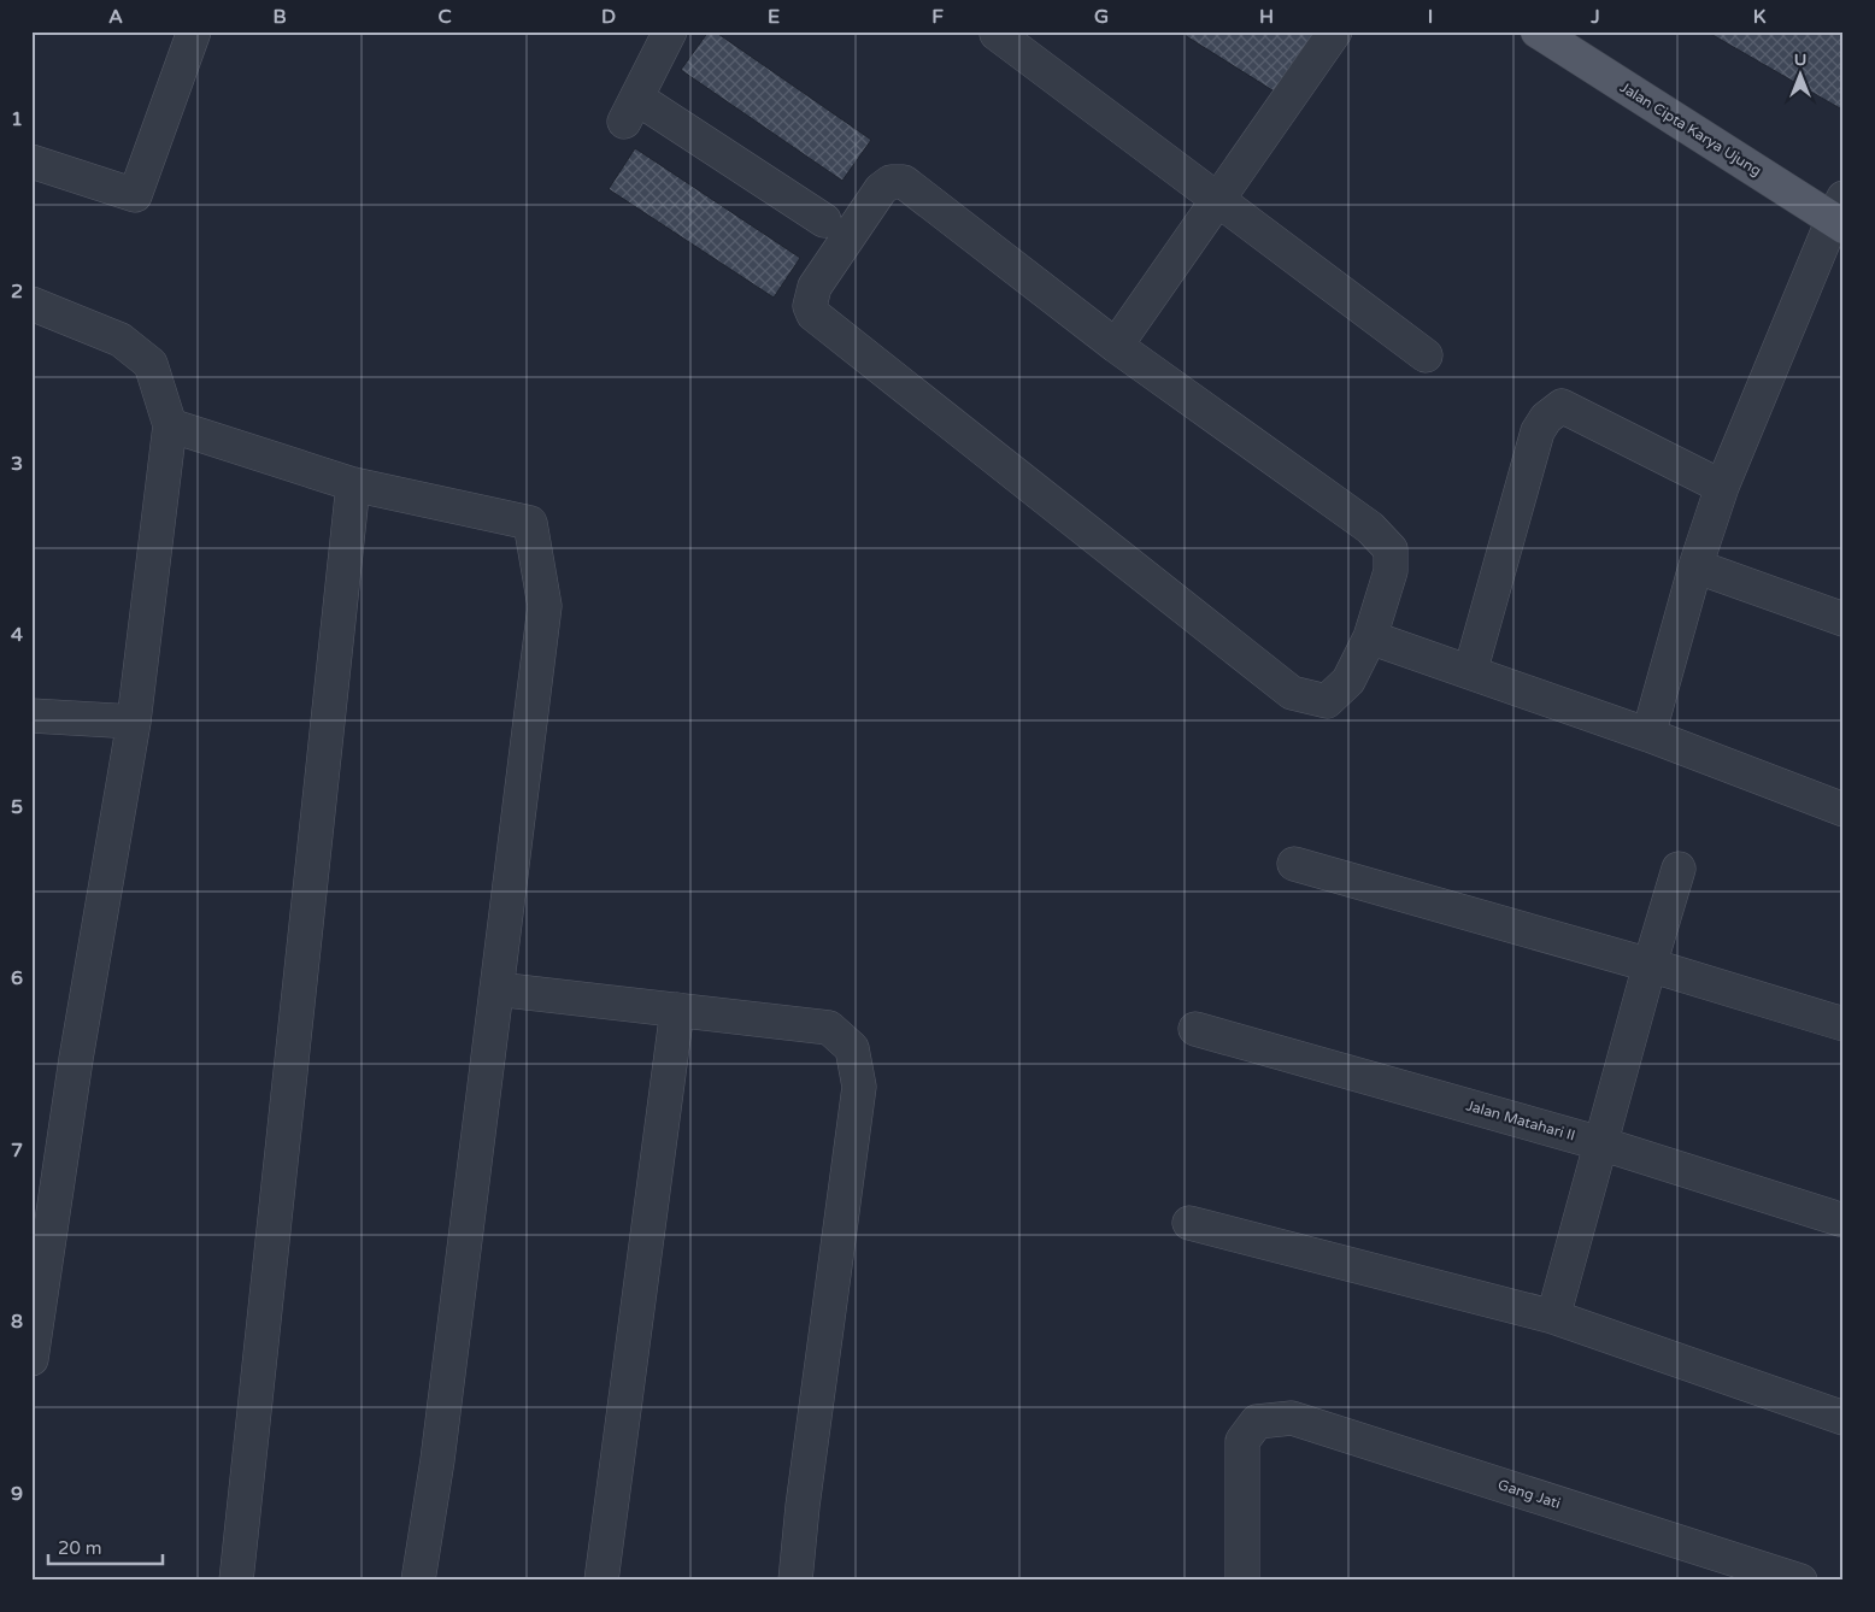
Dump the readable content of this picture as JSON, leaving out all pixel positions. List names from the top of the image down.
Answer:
{
  "streets": {
    "main road": ["Jalan Cipta Karya Ujung"],
    "street": ["Jalan Matahari II", "Gang Jati"]
  },
  "scale_bar": "20 m",
  "north": "top",
  "grid": {
    "columns": [
      "A",
      "B",
      "C",
      "D",
      "E",
      "F",
      "G",
      "H",
      "I",
      "J",
      "K"
    ],
    "rows": [
      "1",
      "2",
      "3",
      "4",
      "5",
      "6",
      "7",
      "8",
      "9"
    ]
  }
}
